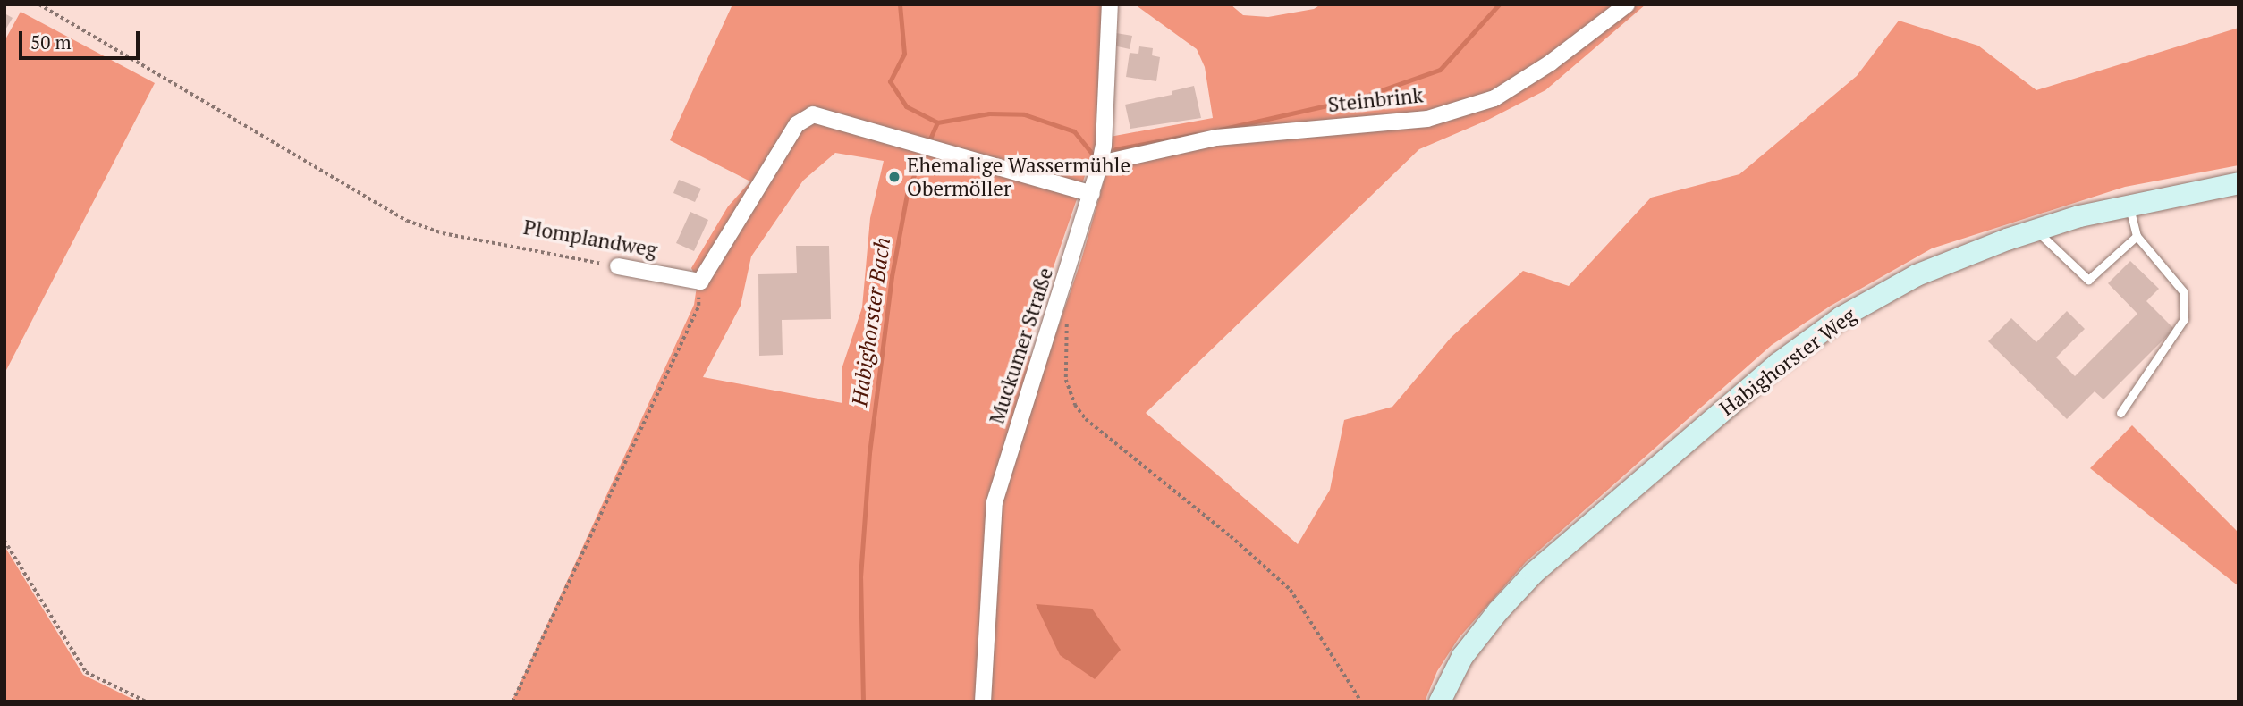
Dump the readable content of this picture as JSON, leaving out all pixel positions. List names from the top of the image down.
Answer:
{
  "streets": {
    "street": [
      "Steinbrink",
      "Plomplandweg",
      "Muckumer Straße",
      "Habighorster Weg"
    ]
  },
  "crossings": [
    ["Steinbrink", "Muckumer Straße"]
  ],
  "water": ["Habighorster Bach"],
  "places": ["Ehemalige Wassermühle Obermöller"],
  "scale_bar": "50 m"
}
